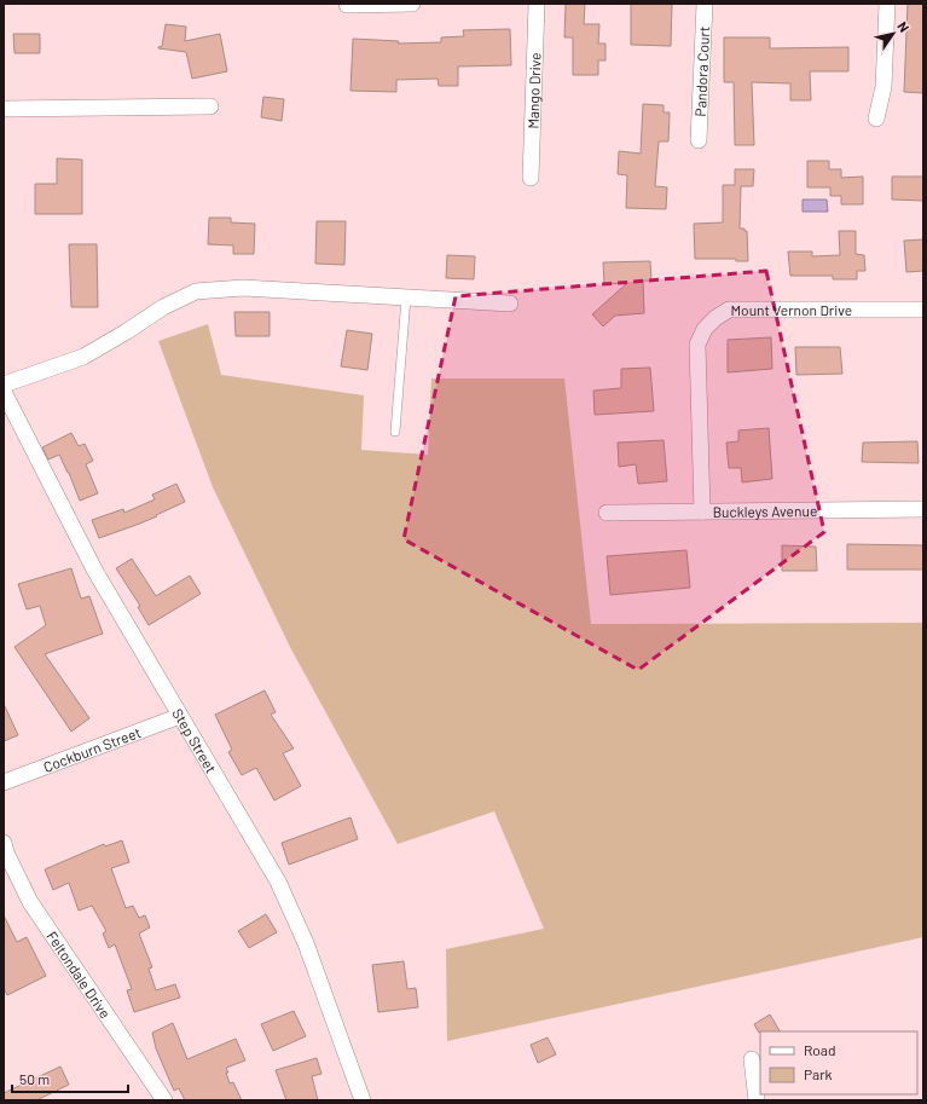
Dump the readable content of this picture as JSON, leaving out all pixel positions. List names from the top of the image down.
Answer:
{
  "streets": {
    "street": [
      "Pandora Court",
      "Mango Drive",
      "Mount Vernon Drive",
      "Buckleys Avenue",
      "Step Street",
      "Cockburn Street",
      "Feltondale Drive"
    ]
  },
  "crossings": [
    ["Mount Vernon Drive", "Buckleys Avenue"],
    ["Step Street", "Cockburn Street"]
  ],
  "legend": ["Road", "Park"],
  "scale_bar": "50 m",
  "north": "top right"
}
